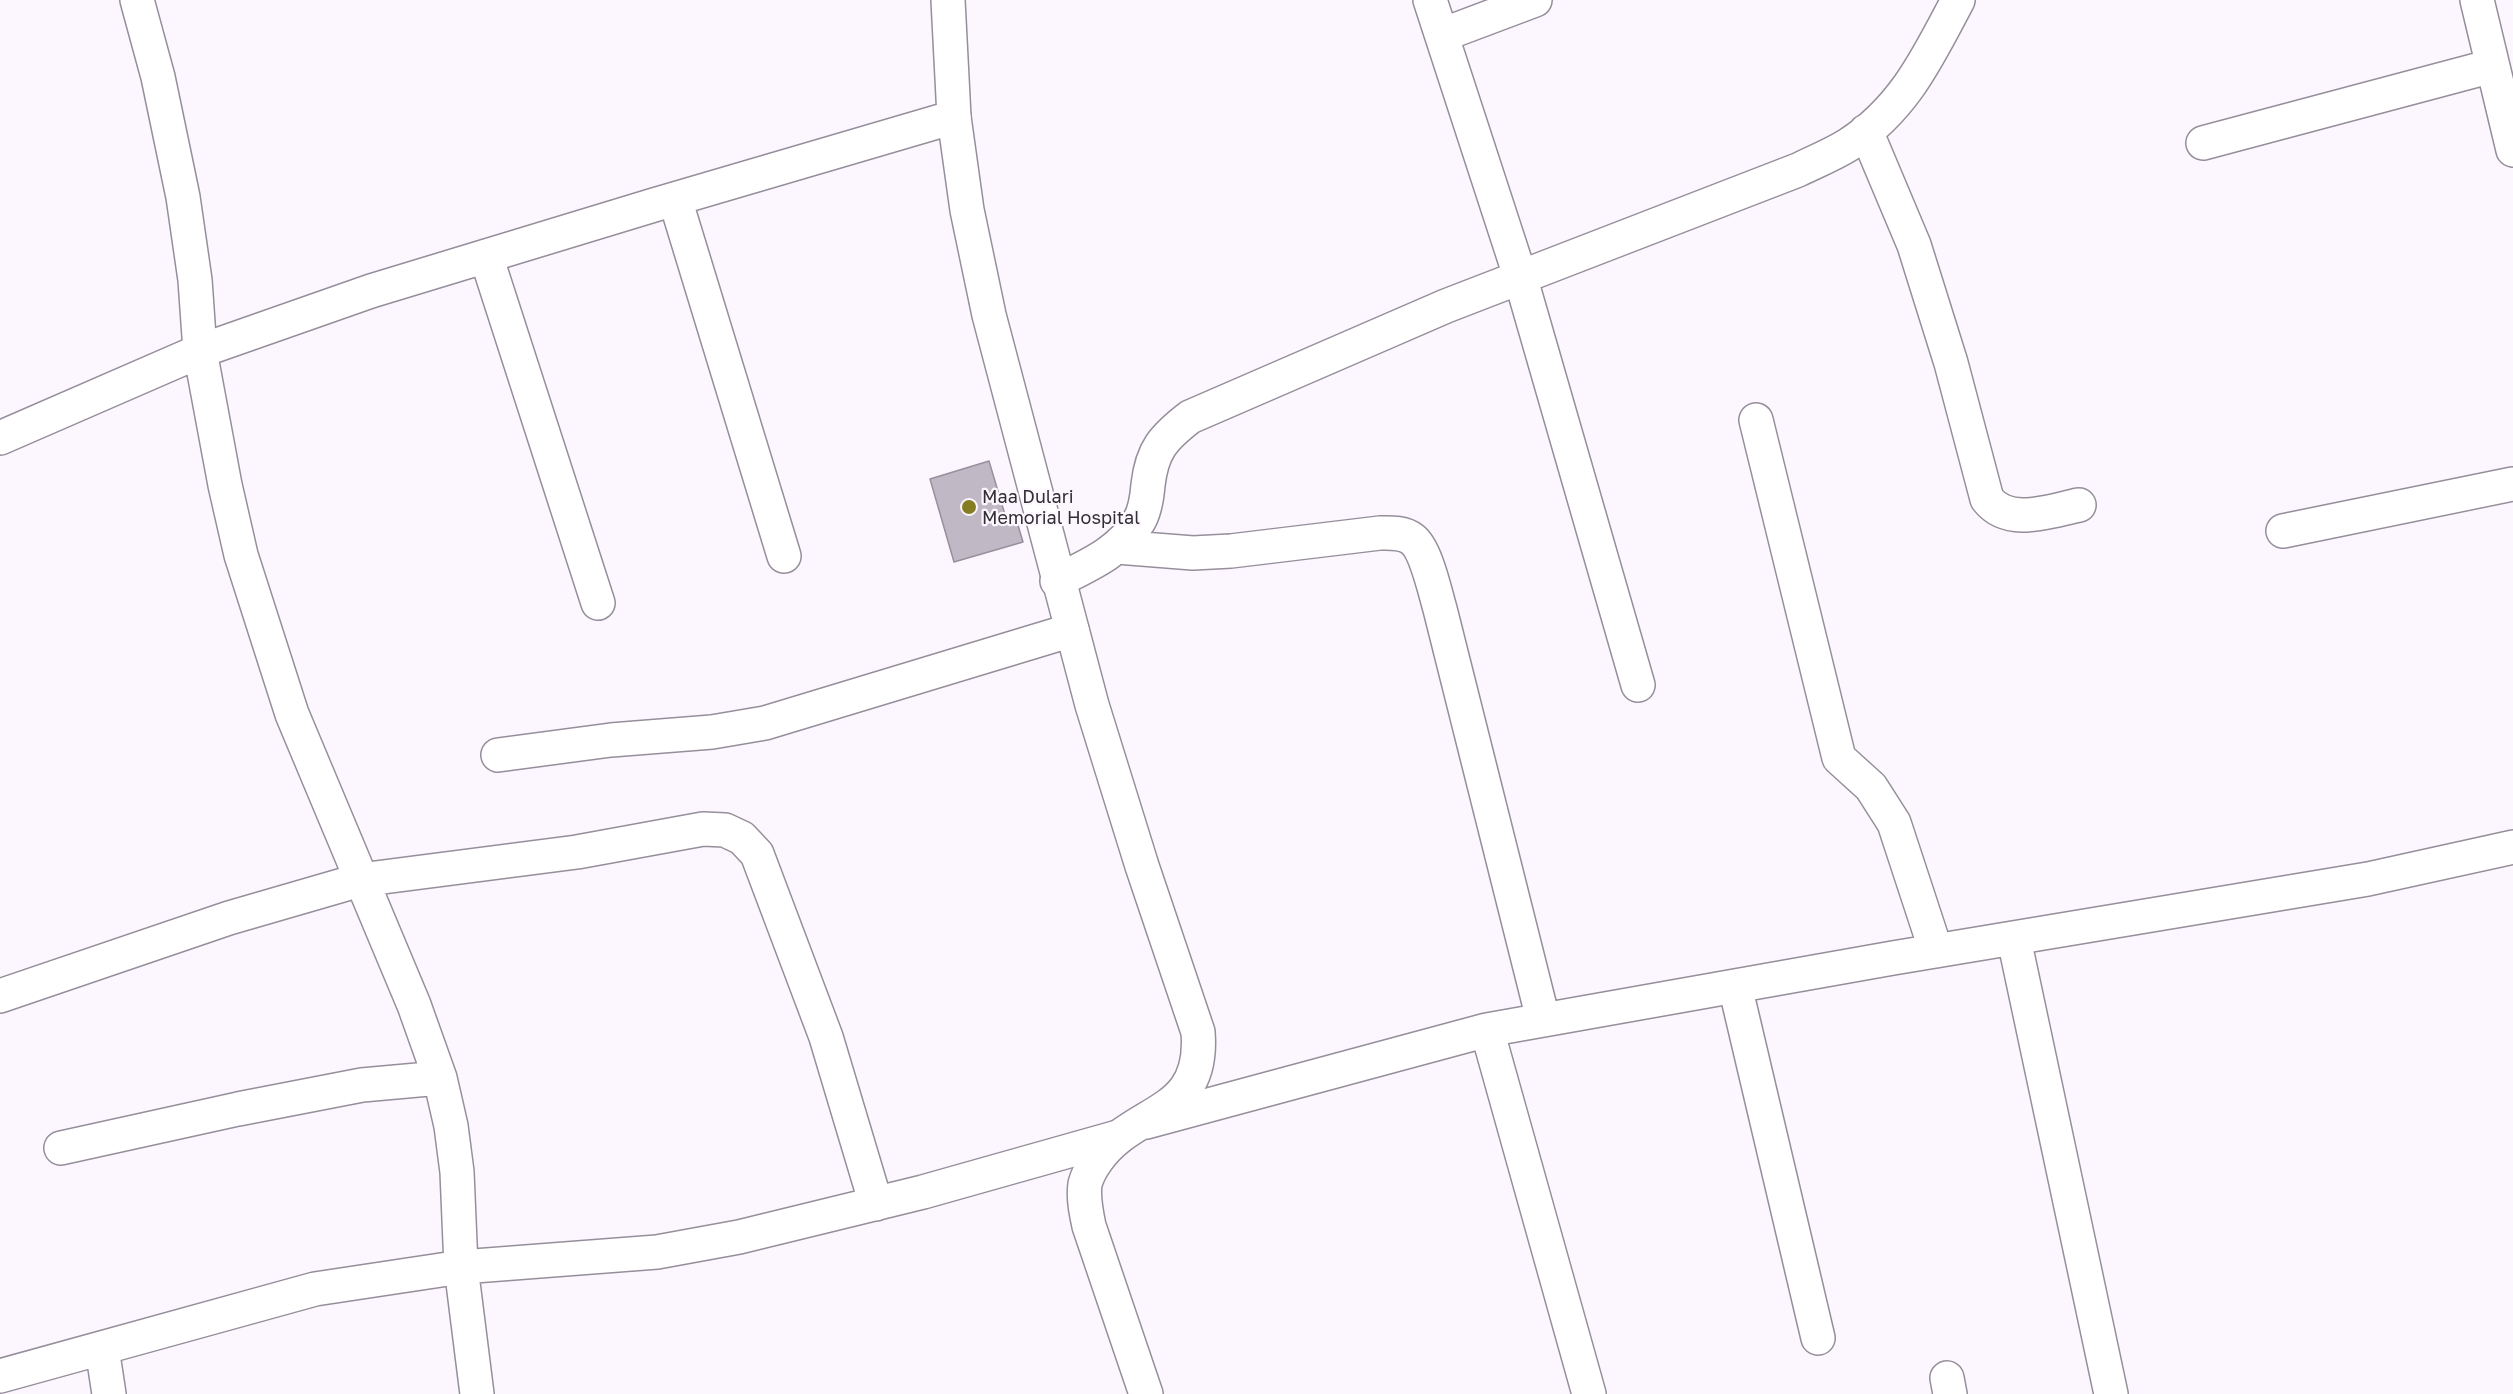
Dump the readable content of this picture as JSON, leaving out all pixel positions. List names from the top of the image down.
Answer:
{
  "places": ["Maa Dulari Memorial Hospital"]
}
